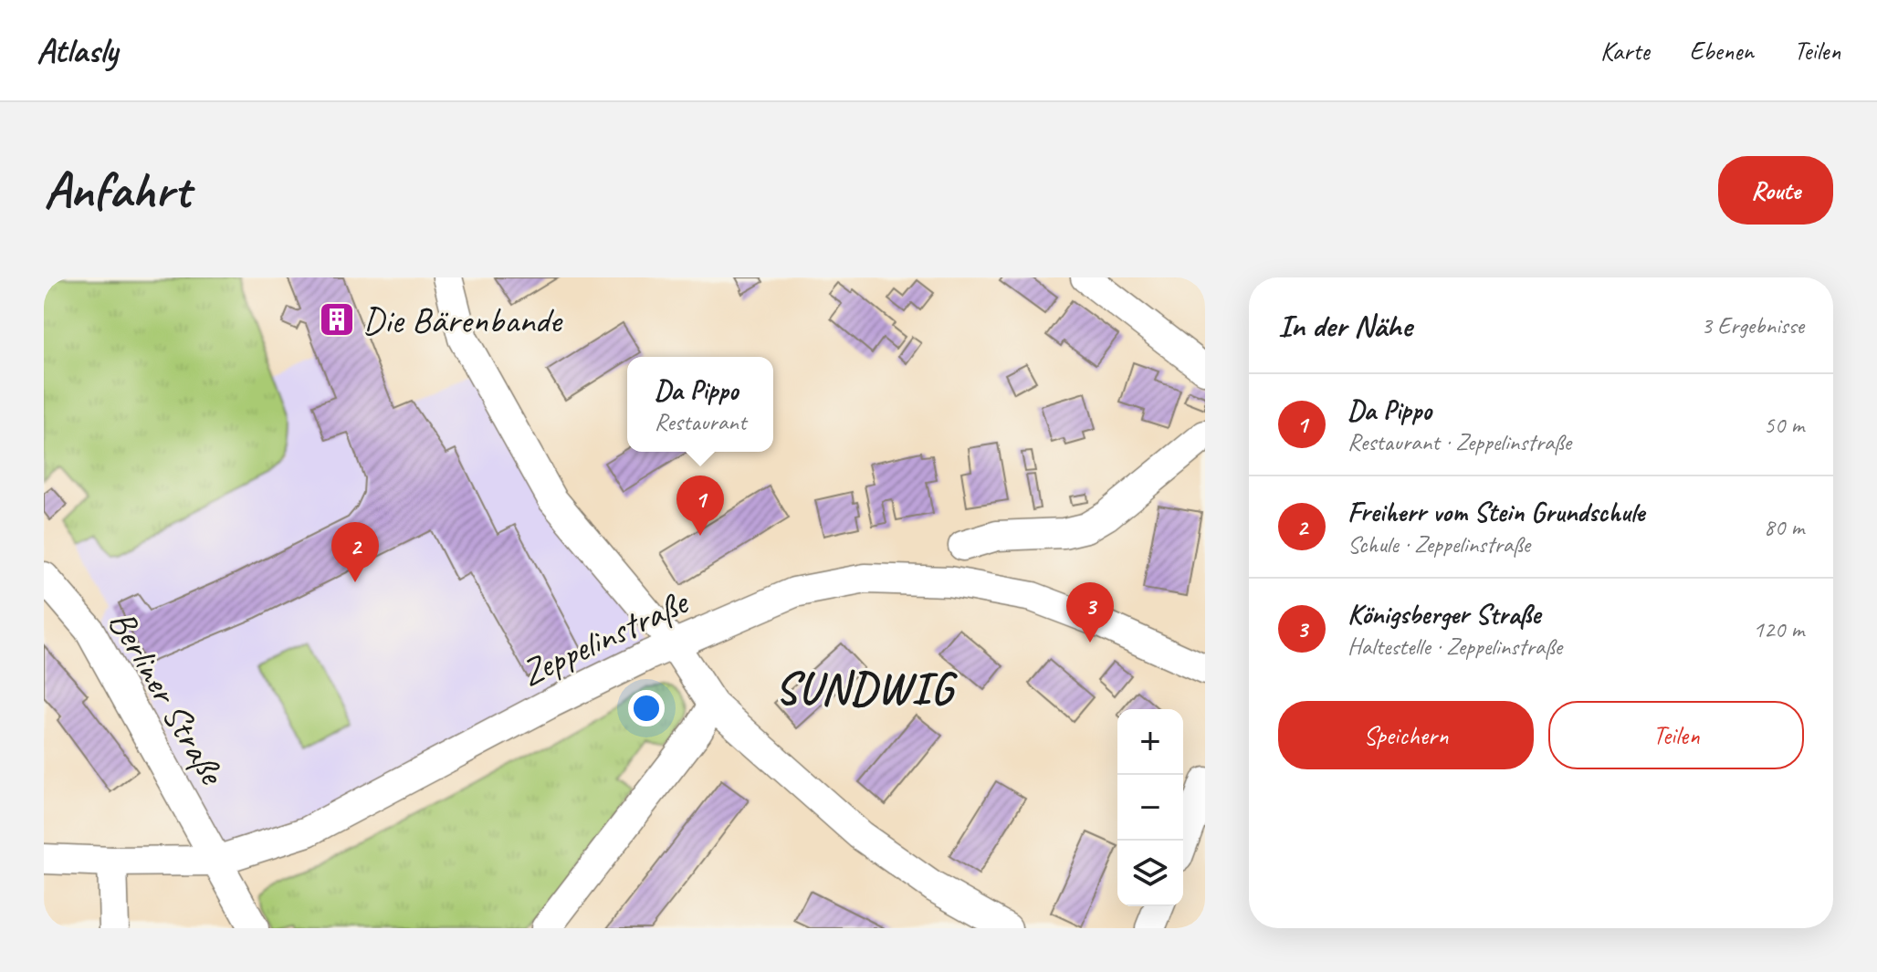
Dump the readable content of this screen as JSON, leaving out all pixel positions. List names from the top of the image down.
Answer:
{
  "streets": {
    "street": ["Zeppelinstraße", "Berliner Straße"]
  },
  "crossings": [
    ["Zeppelinstraße", "Berliner Straße"]
  ],
  "districts": ["SUNDWIG"],
  "places": {
    "building": ["Die Bärenbande"]
  },
  "page": {
    "header": "Atlasly",
    "nav": ["Karte", "Ebenen", "Teilen"],
    "buttons": [
      "Route",
      ["Speichern", "Teilen"]
    ],
    "title": "Anfahrt",
    "heading": ["In der Nähe", "3 Ergebnisse"],
    "popup": ["Da Pippo", "Restaurant"],
    "list": [
      {
        "mark": "1",
        "name": "Da Pippo",
        "note": "Restaurant · Zeppelinstraße",
        "value": "50 m"
      },
      {
        "mark": "2",
        "name": "Freiherr vom Stein Grundschule",
        "note": "Schule · Zeppelinstraße",
        "value": "80 m"
      },
      {
        "mark": "3",
        "name": "Königsberger Straße",
        "note": "Haltestelle · Zeppelinstraße",
        "value": "120 m"
      }
    ],
    "pins": ["1", "2", "3"],
    "map_buttons": ["+", "−"]
  }
}
